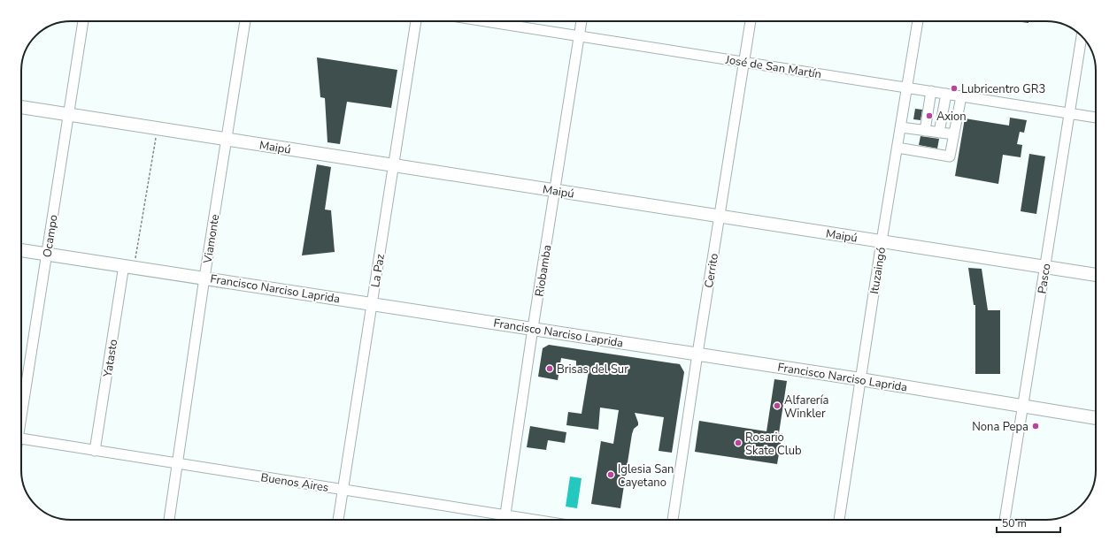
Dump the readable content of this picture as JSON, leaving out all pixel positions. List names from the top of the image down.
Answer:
{
  "streets": {
    "main road": ["Maipú", "Francisco Narciso Laprida"],
    "street": [
      "José de San Martín",
      "Ocampo",
      "Viamonte",
      "La Paz",
      "Riobamba",
      "Cerrito",
      "Ituzaingó",
      "Pasco",
      "Yatasto",
      "Buenos Aires"
    ]
  },
  "crossings": [
    ["José de San Martín", "Riobamba"],
    ["José de San Martín", "Cerrito"],
    ["José de San Martín", "Ituzaingó"],
    ["José de San Martín", "Pasco"],
    ["Maipú", "Ocampo"],
    ["Maipú", "Viamonte"],
    ["Maipú", "La Paz"],
    ["Maipú", "Riobamba"],
    ["Maipú", "Cerrito"],
    ["Maipú", "Ituzaingó"],
    ["Maipú", "Pasco"],
    ["Ocampo", "Francisco Narciso Laprida"],
    ["Viamonte", "Francisco Narciso Laprida"],
    ["Viamonte", "Buenos Aires"],
    ["La Paz", "Francisco Narciso Laprida"],
    ["La Paz", "Buenos Aires"],
    ["Riobamba", "Francisco Narciso Laprida"],
    ["Riobamba", "Buenos Aires"],
    ["Cerrito", "Francisco Narciso Laprida"],
    ["Ituzaingó", "Francisco Narciso Laprida"],
    ["Pasco", "Francisco Narciso Laprida"],
    ["Francisco Narciso Laprida", "Yatasto"],
    ["Yatasto", "Buenos Aires"]
  ],
  "places": [
    "Lubricentro GR3",
    "Axion",
    "Brisas del Sur",
    "Alfarería Winkler",
    "Nona Pepa",
    "Rosario Skate Club",
    "Iglesia San Cayetano"
  ],
  "scale_bar": "50 m"
}
